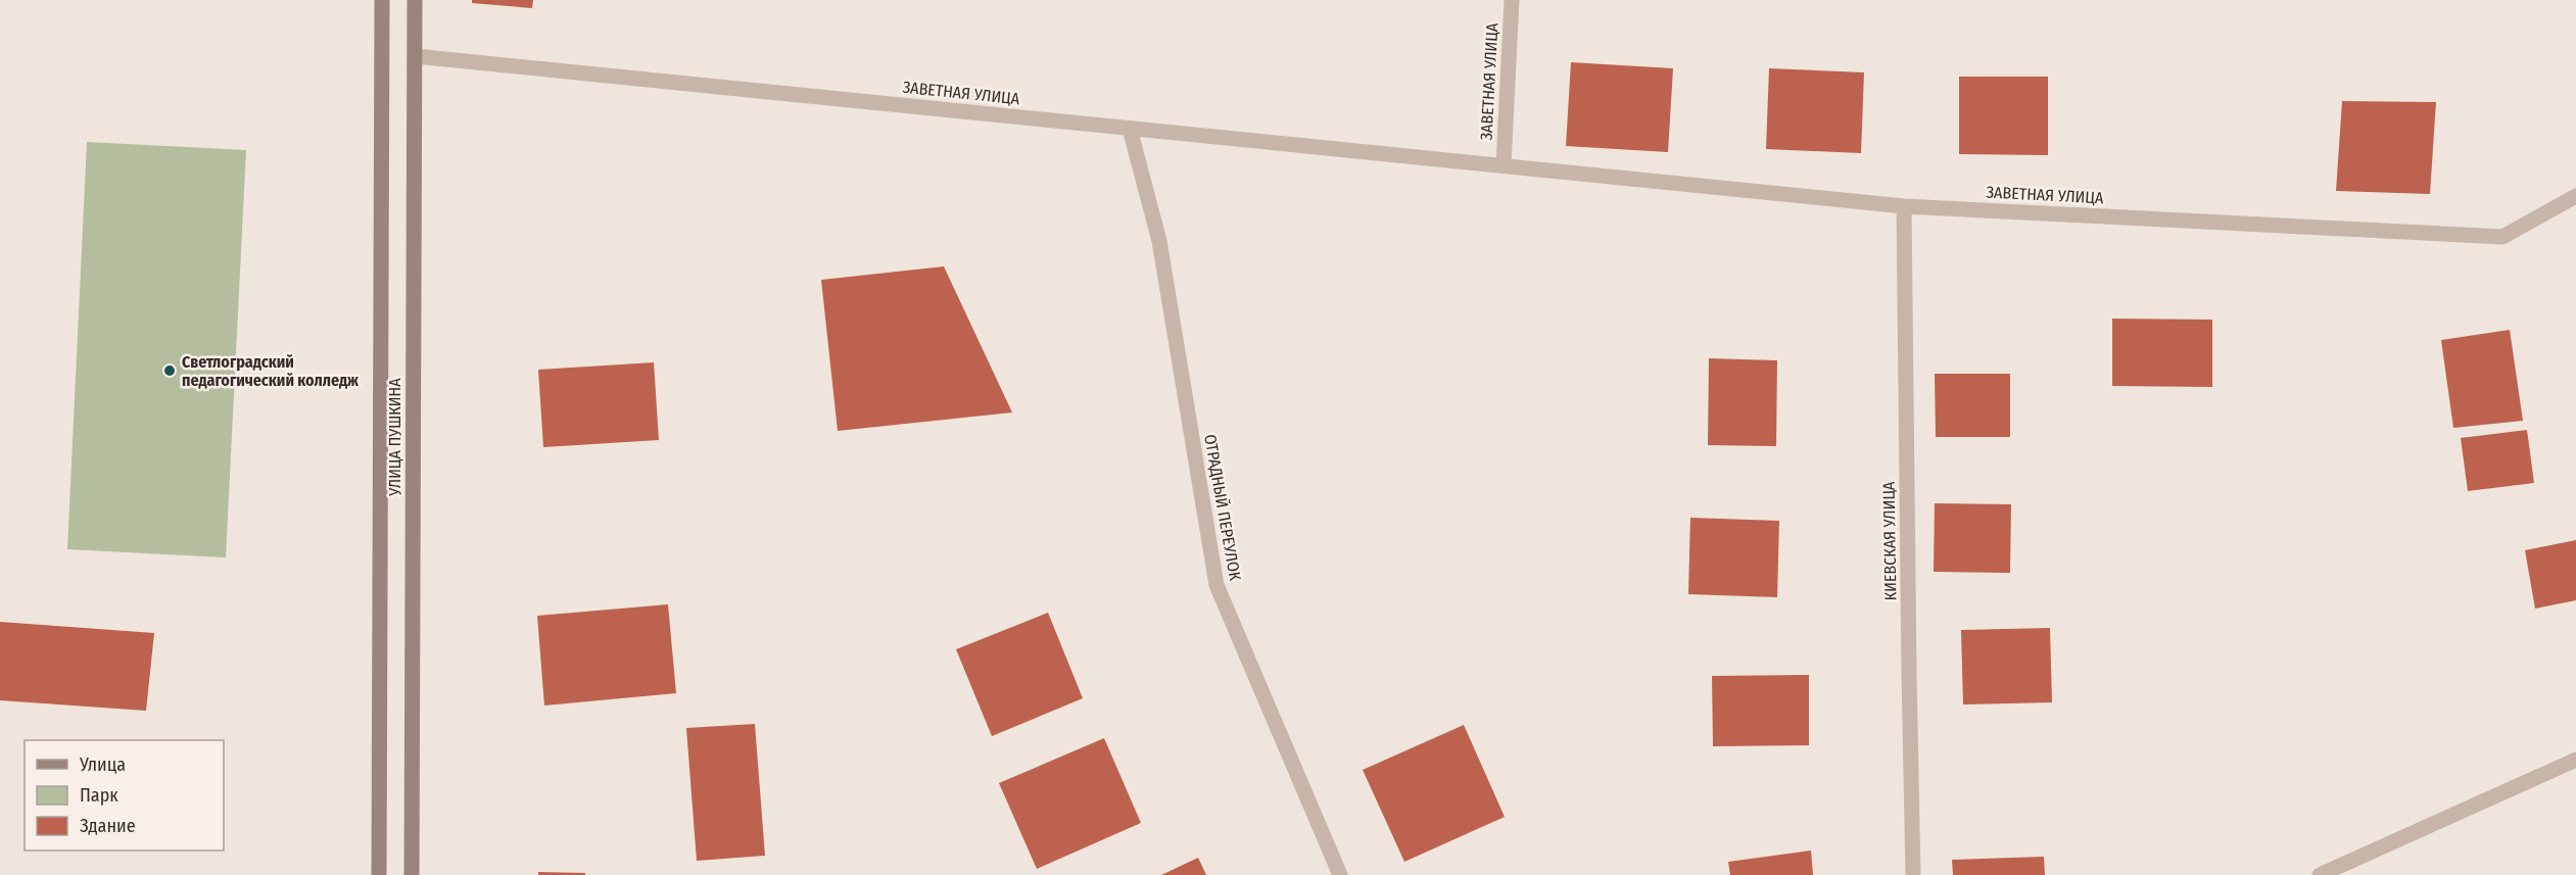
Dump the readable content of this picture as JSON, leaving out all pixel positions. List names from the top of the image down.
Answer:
{
  "streets": {
    "street": [
      "ЗАВЕТНАЯ УЛИЦА",
      "УЛИЦА ПУШКИНА",
      "ОТРАДНЫЙ ПЕРЕУЛОК",
      "КИЕВСКАЯ УЛИЦА"
    ]
  },
  "crossings": [
    ["ЗАВЕТНАЯ УЛИЦА", "УЛИЦА ПУШКИНА"],
    ["ЗАВЕТНАЯ УЛИЦА", "ОТРАДНЫЙ ПЕРЕУЛОК"],
    ["ЗАВЕТНАЯ УЛИЦА", "КИЕВСКАЯ УЛИЦА"]
  ],
  "places": ["Светлоградский педагогический колледж"],
  "legend": ["Улица", "Парк", "Здание"]
}
